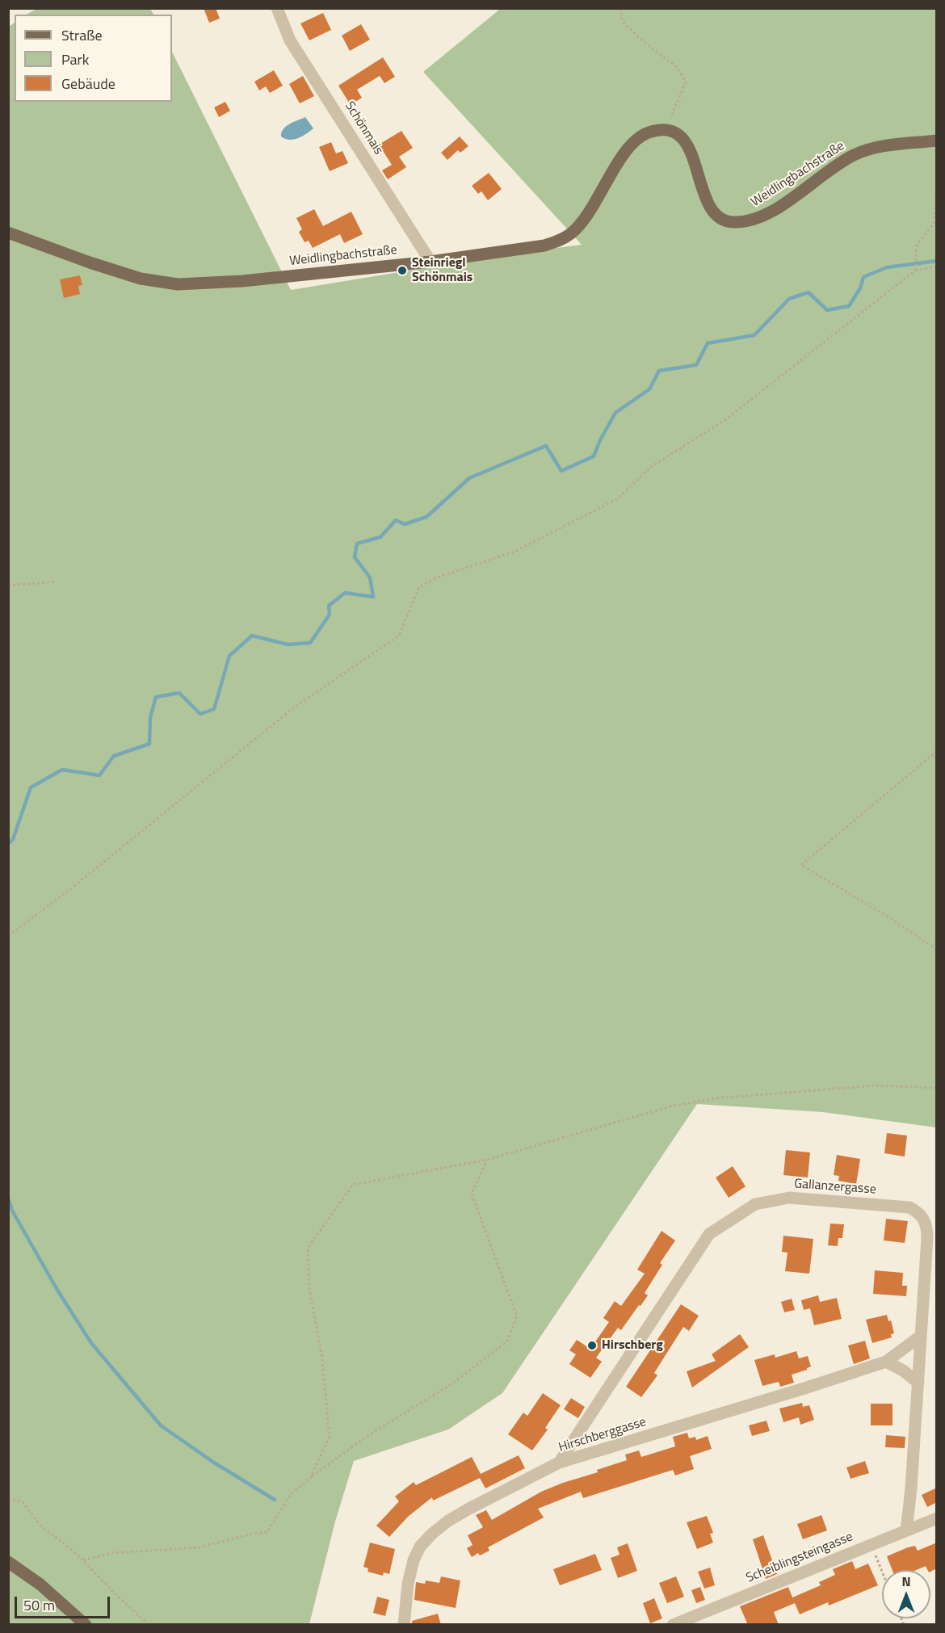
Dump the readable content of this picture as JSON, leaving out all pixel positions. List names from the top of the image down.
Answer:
{
  "streets": {
    "main road": ["Weidlingbachstraße"],
    "street": [
      "Schönmais",
      "Gallanzergasse",
      "Hirschberggasse",
      "Scheiblingsteingasse"
    ]
  },
  "crossings": [
    ["Schönmais", "Weidlingbachstraße"],
    ["Gallanzergasse", "Hirschberggasse"],
    ["Gallanzergasse", "Scheiblingsteingasse"]
  ],
  "places": ["Steinriegl Schönmais", "Hirschberg"],
  "legend": ["Straße", "Park", "Gebäude"],
  "scale_bar": "50 m",
  "north": "top"
}
